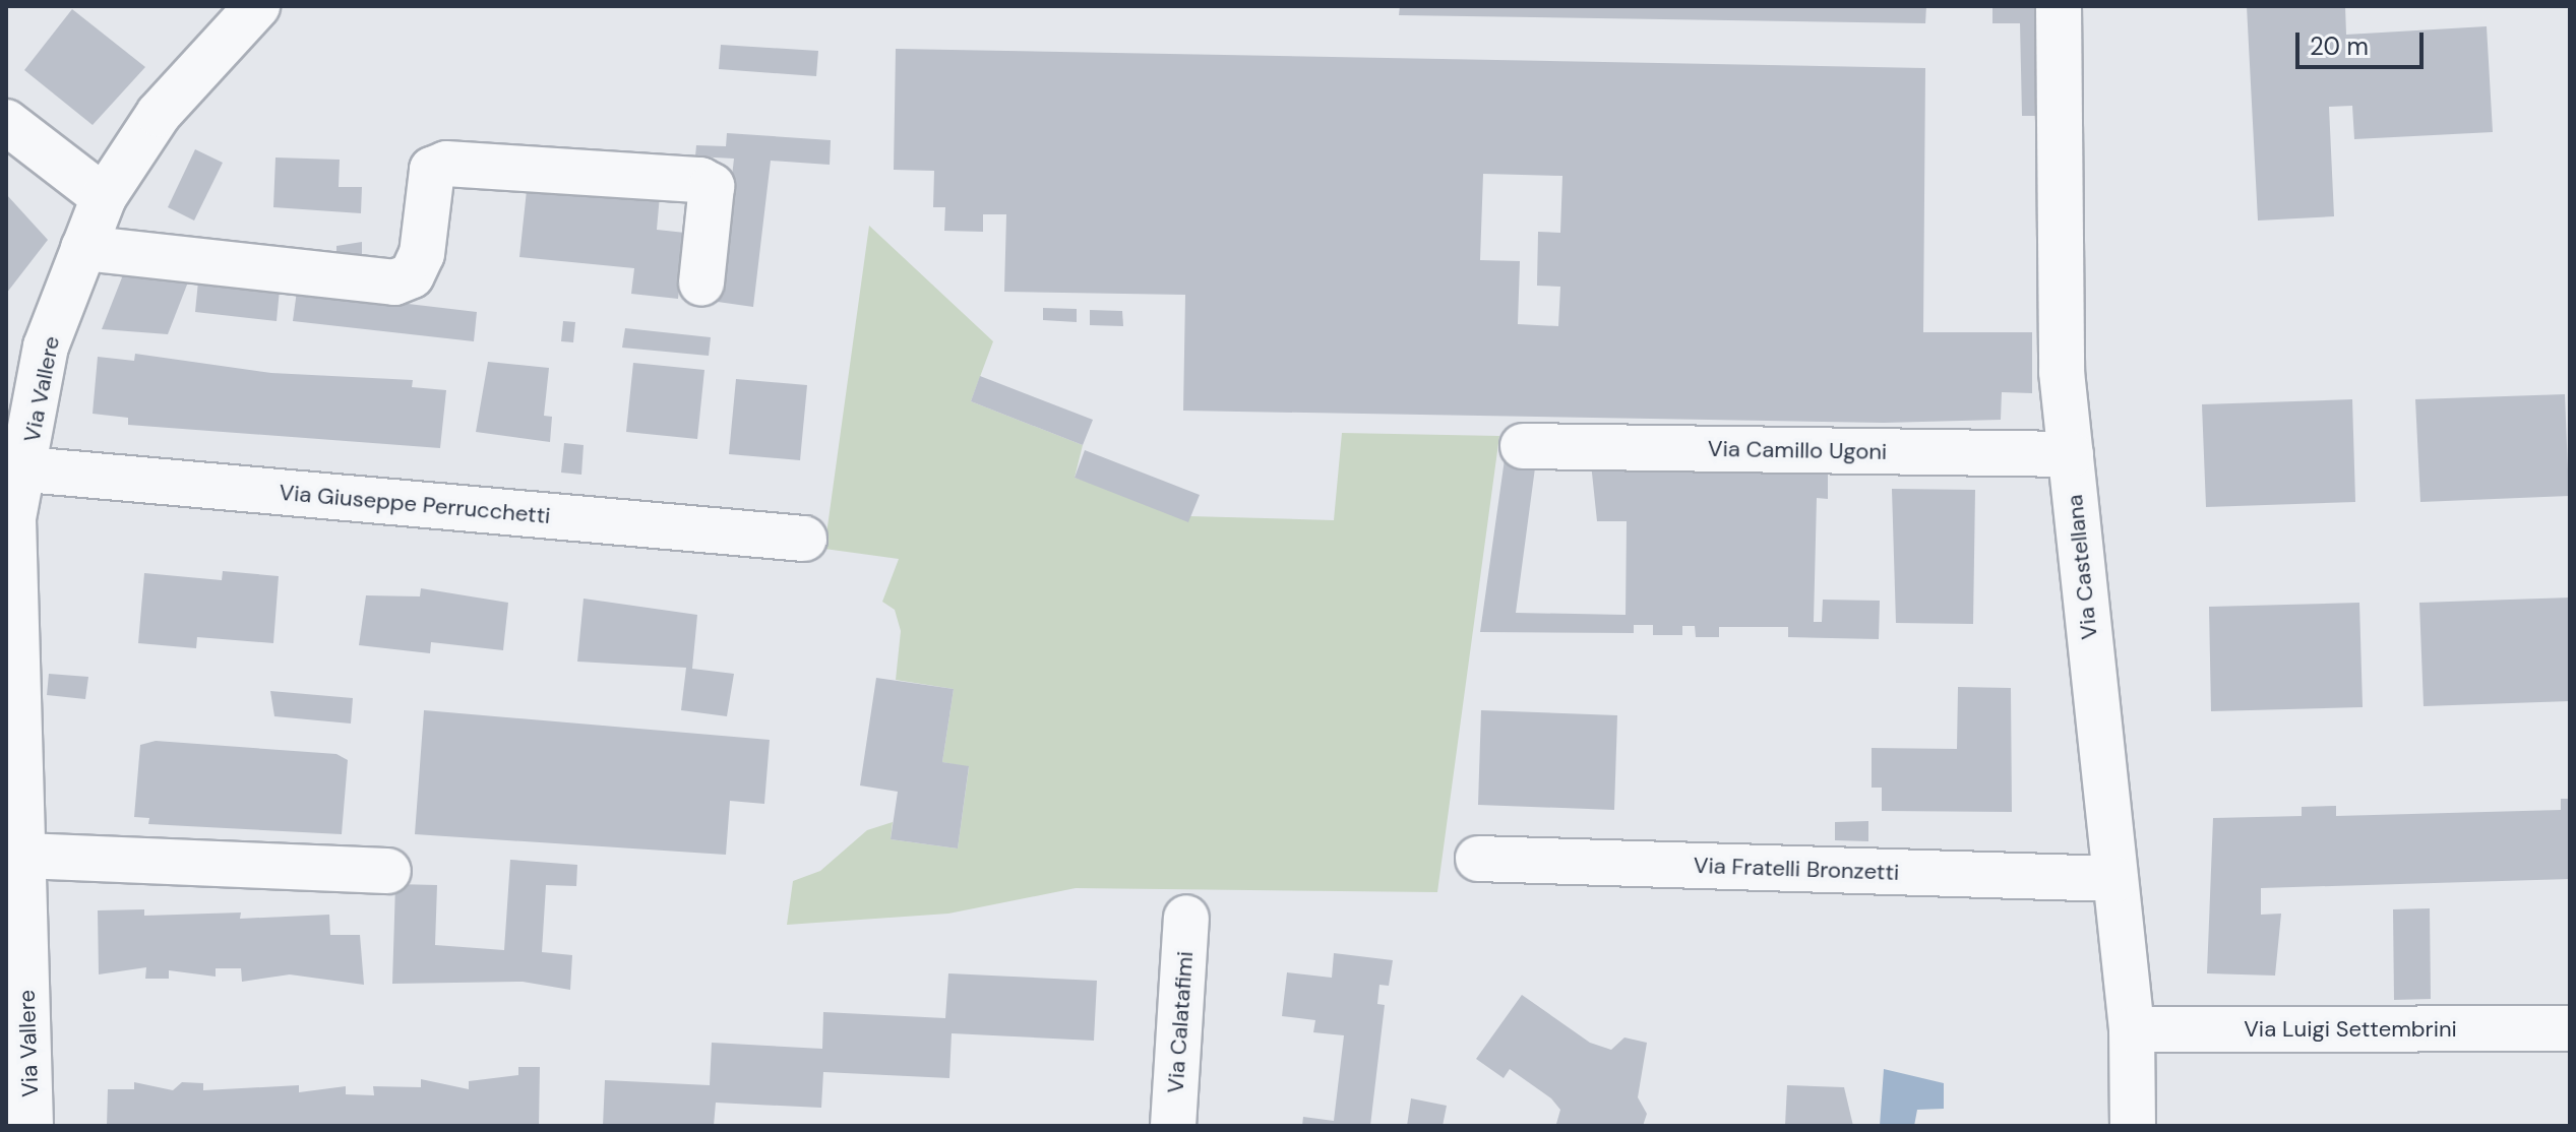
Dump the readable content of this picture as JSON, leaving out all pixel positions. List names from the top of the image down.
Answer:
{
  "streets": {
    "street": [
      "Via Vallere",
      "Via Camillo Ugoni",
      "Via Giuseppe Perrucchetti",
      "Via Castellana",
      "Via Fratelli Bronzetti",
      "Via Calatafimi",
      "Via Luigi Settembrini"
    ]
  },
  "crossings": [
    ["Via Vallere", "Via Giuseppe Perrucchetti"],
    ["Via Camillo Ugoni", "Via Castellana"],
    ["Via Castellana", "Via Fratelli Bronzetti"],
    ["Via Castellana", "Via Luigi Settembrini"]
  ],
  "scale_bar": "20 m"
}
